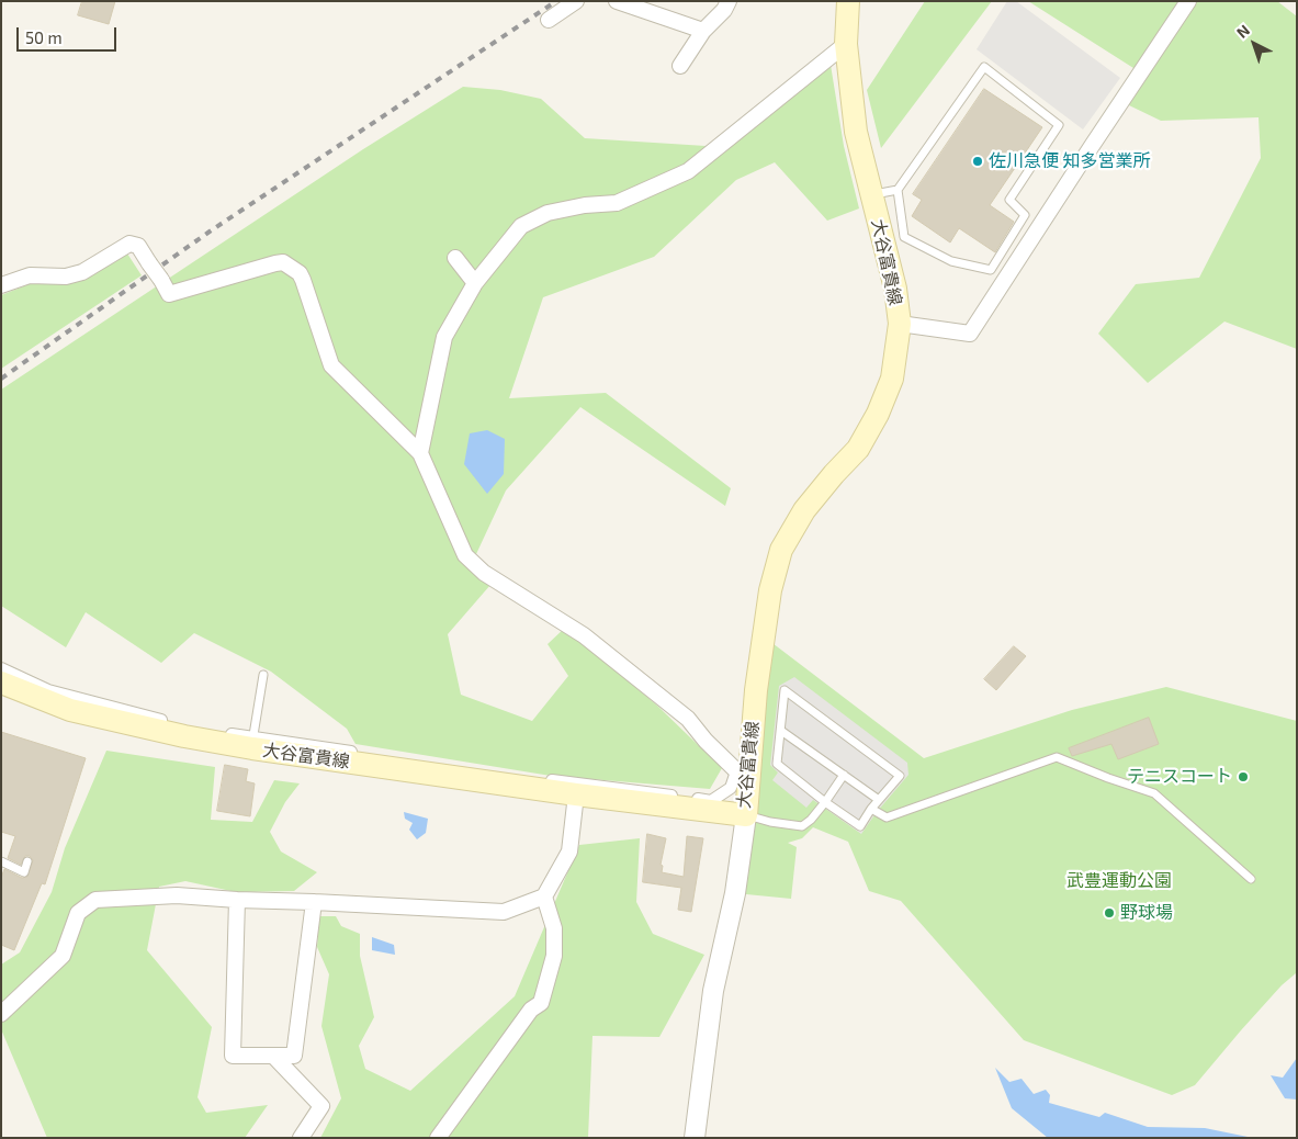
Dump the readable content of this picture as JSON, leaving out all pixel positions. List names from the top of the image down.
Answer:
{
  "streets": {
    "main road": ["大谷富貴線"]
  },
  "parks": ["武豊運動公園"],
  "places": ["佐川急便 知多営業所", "テニスコート", "野球場"],
  "scale_bar": "50 m",
  "north": "top left"
}
